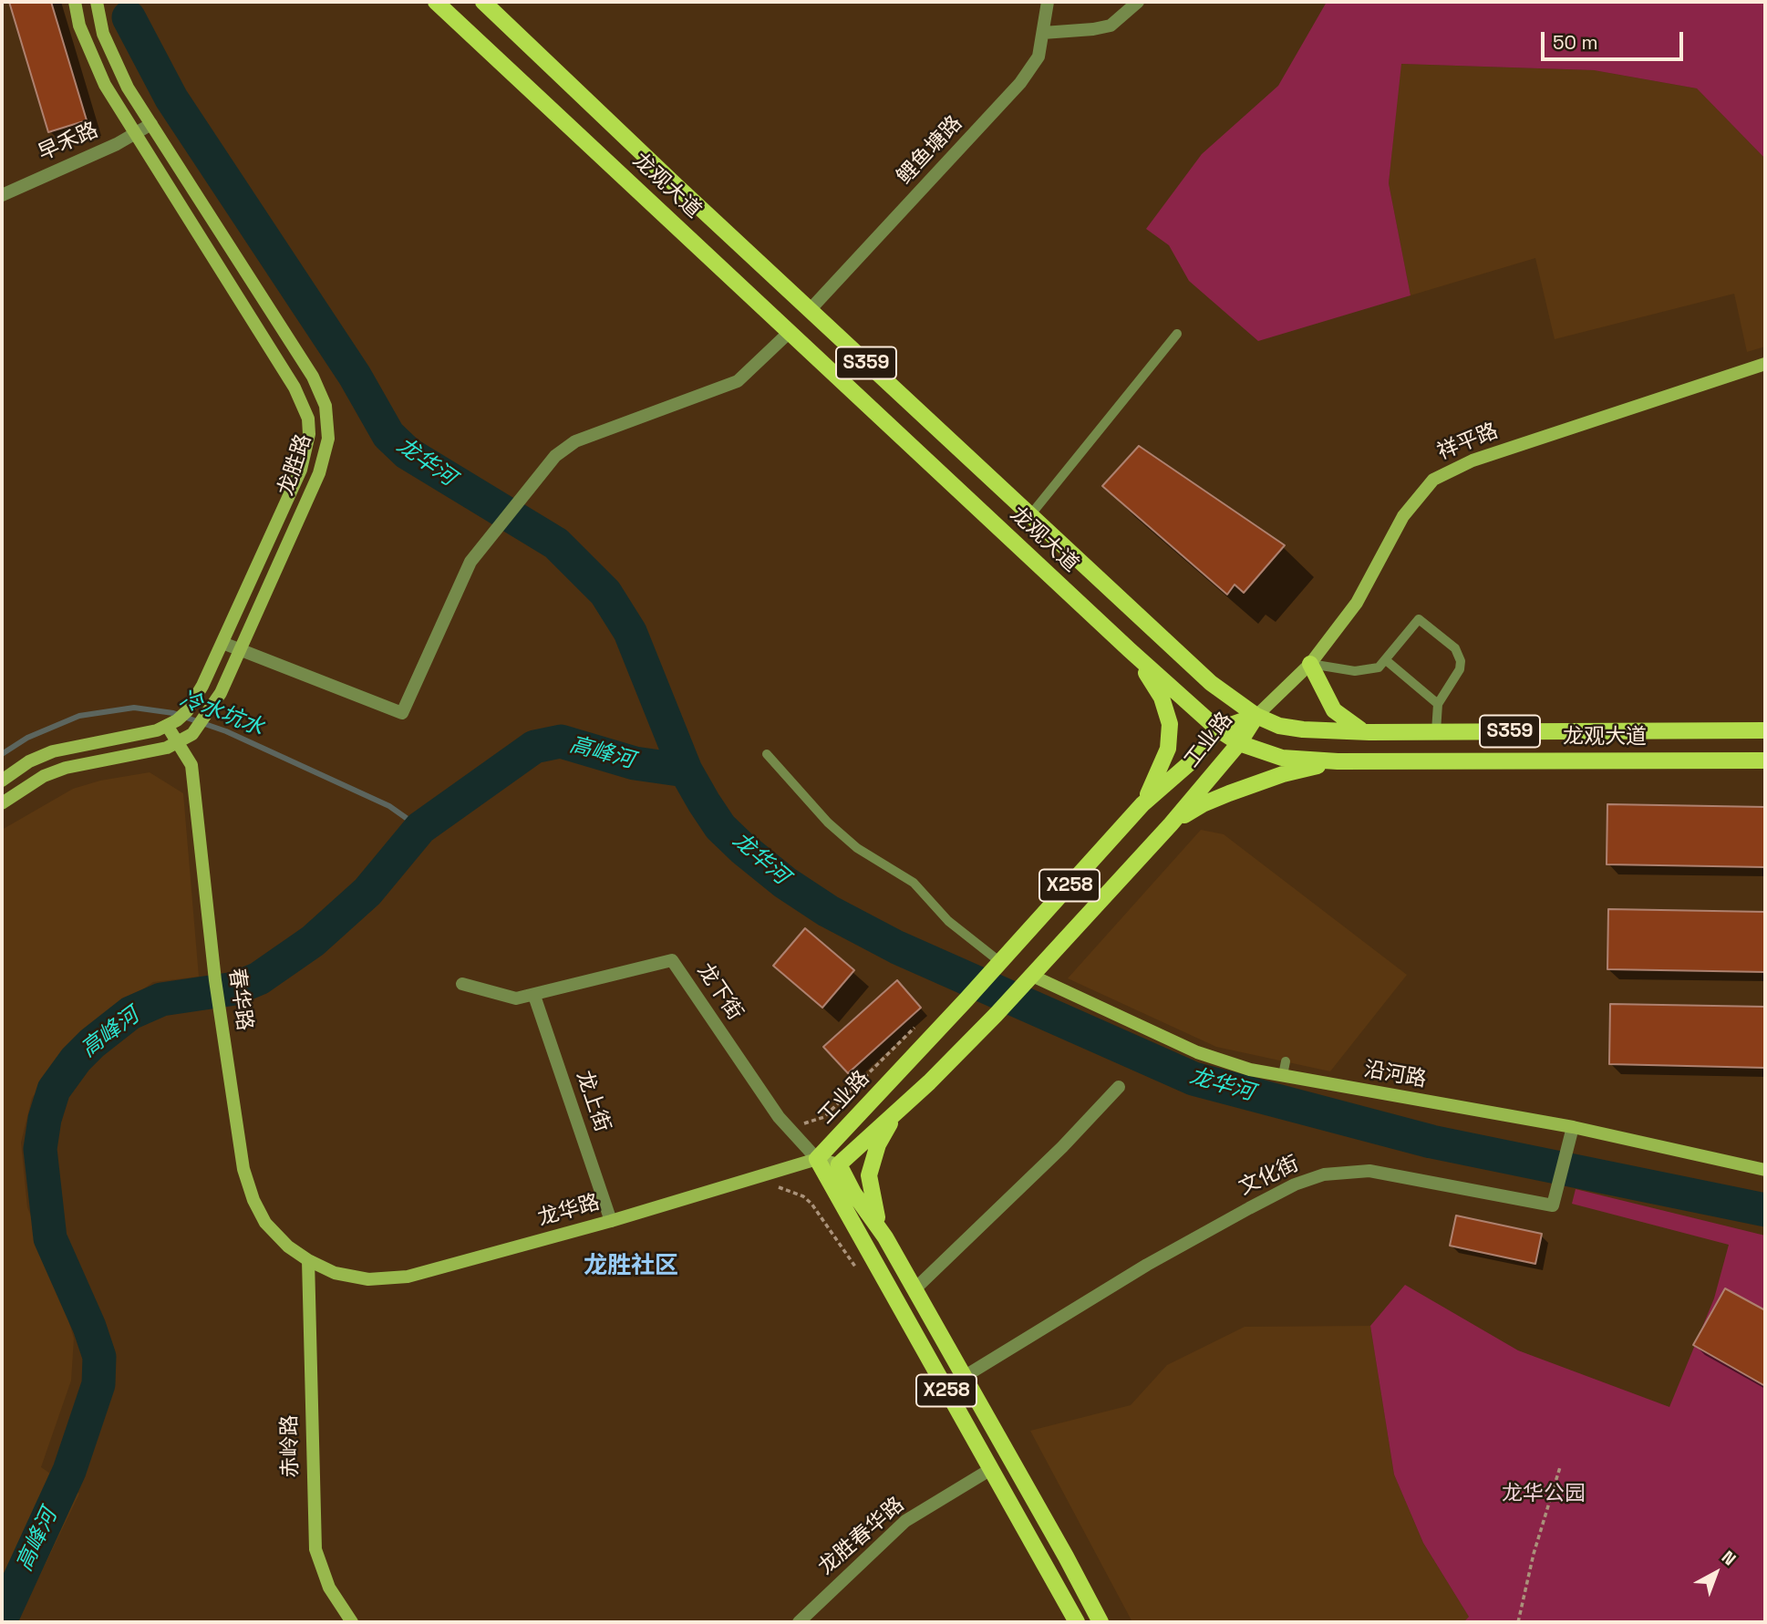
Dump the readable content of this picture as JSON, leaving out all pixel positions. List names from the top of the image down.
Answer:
{
  "streets": {
    "main road": [
      "龙观大道",
      "S359",
      "工业路",
      "X258"
    ],
    "street": [
      "早禾路",
      "鲤鱼塘路",
      "祥平路",
      "龙胜路",
      "龙下街",
      "春华路",
      "沿河路",
      "龙上街",
      "文化街",
      "龙华路",
      "赤岭路",
      "龙胜春华路"
    ]
  },
  "crossings": [
    ["早禾路", "龙胜路"],
    ["鲤鱼塘路", "龙观大道"],
    ["龙观大道", "祥平路"],
    ["龙观大道", "工业路"],
    ["祥平路", "工业路"],
    ["龙胜路", "春华路"],
    ["工业路", "X258"],
    ["工业路", "龙下街"],
    ["工业路", "沿河路"],
    ["工业路", "龙华路"],
    ["X258", "龙下街"],
    ["X258", "文化街"],
    ["X258", "龙华路"],
    ["X258", "龙胜春华路"],
    ["龙下街", "龙上街"],
    ["龙下街", "龙华路"],
    ["春华路", "龙华路"],
    ["春华路", "赤岭路"],
    ["沿河路", "文化街"],
    ["龙上街", "龙华路"],
    ["龙华路", "赤岭路"]
  ],
  "districts": ["龙胜社区"],
  "water": ["龙华河", "冷水坑水", "高峰河"],
  "parks": ["龙华公园"],
  "scale_bar": "50 m",
  "north": "top right"
}
